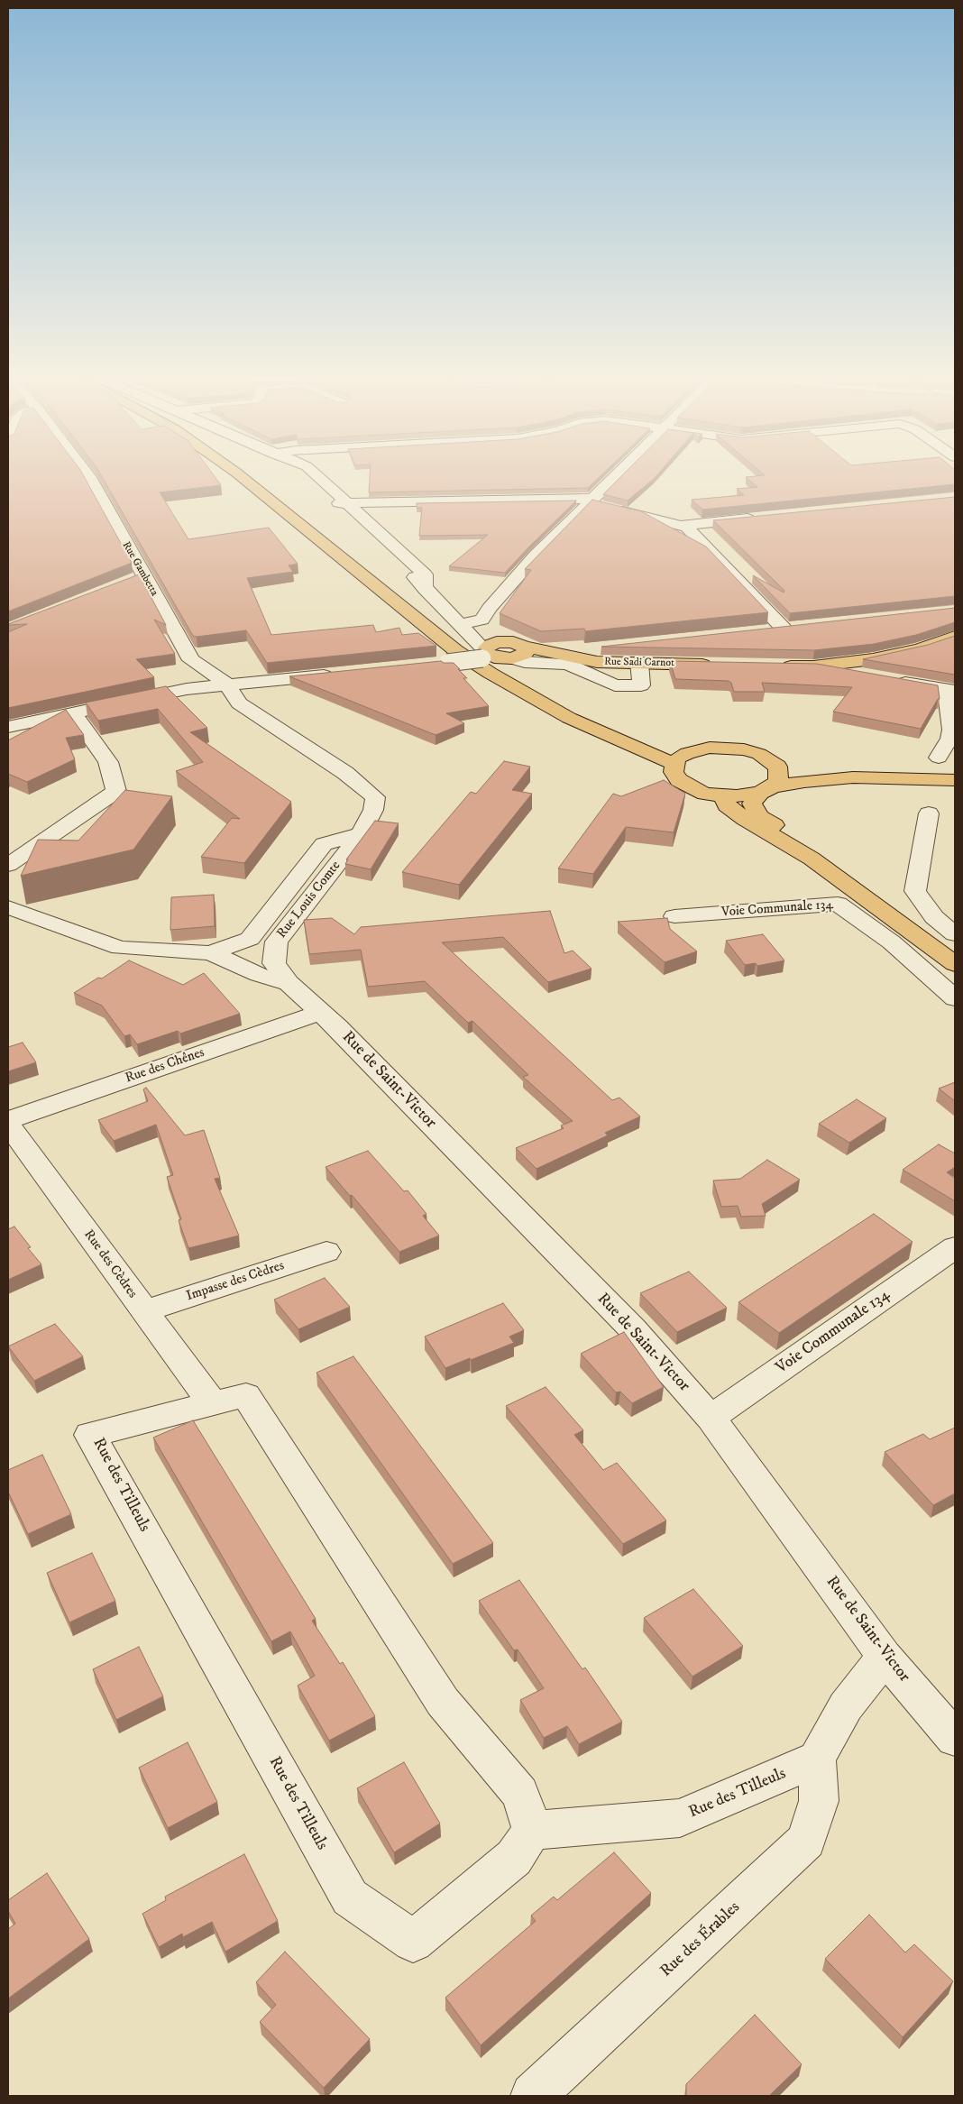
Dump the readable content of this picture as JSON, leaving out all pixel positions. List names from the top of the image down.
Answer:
{
  "streets": {
    "main road": ["Rue Sadi Carnot"],
    "street": [
      "Rue Gambetta",
      "Rue Louis Comte",
      "Voie Communale 134",
      "Rue des Chênes",
      "Rue de Saint-Victor",
      "Rue des Cèdres",
      "Impasse des Cèdres",
      "Rue des Tilleuls",
      "Rue des Érables"
    ]
  },
  "crossings": [
    ["Rue Gambetta", "Rue Louis Comte"],
    ["Rue Louis Comte", "Rue de Saint-Victor"],
    ["Voie Communale 134", "Rue de Saint-Victor"],
    ["Rue des Chênes", "Rue de Saint-Victor"],
    ["Rue des Cèdres", "Impasse des Cèdres"],
    ["Rue des Cèdres", "Rue des Tilleuls"],
    ["Rue des Tilleuls", "Rue des Érables"]
  ]
}
